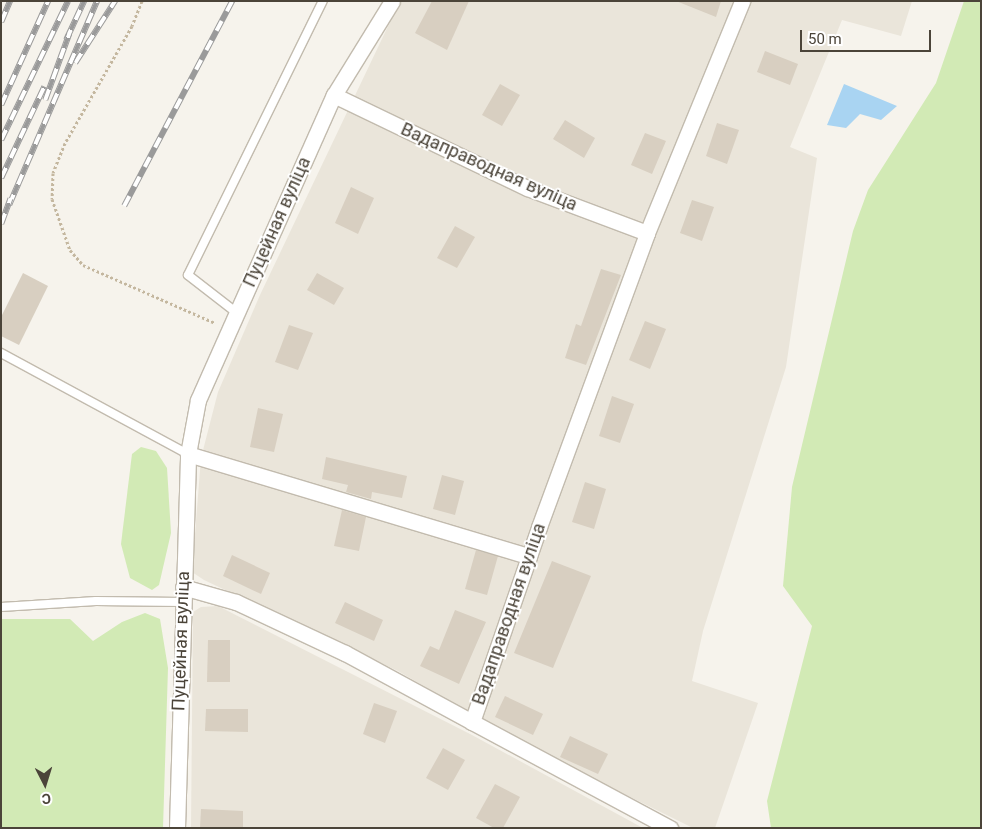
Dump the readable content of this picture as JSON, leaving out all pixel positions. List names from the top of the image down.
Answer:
{
  "streets": {
    "street": ["Вадаправодная вуліца", "Пуцейная вуліца"]
  },
  "crossings": [
    ["Вадаправодная вуліца", "Пуцейная вуліца"]
  ],
  "scale_bar": "50 m",
  "north": "bottom"
}
